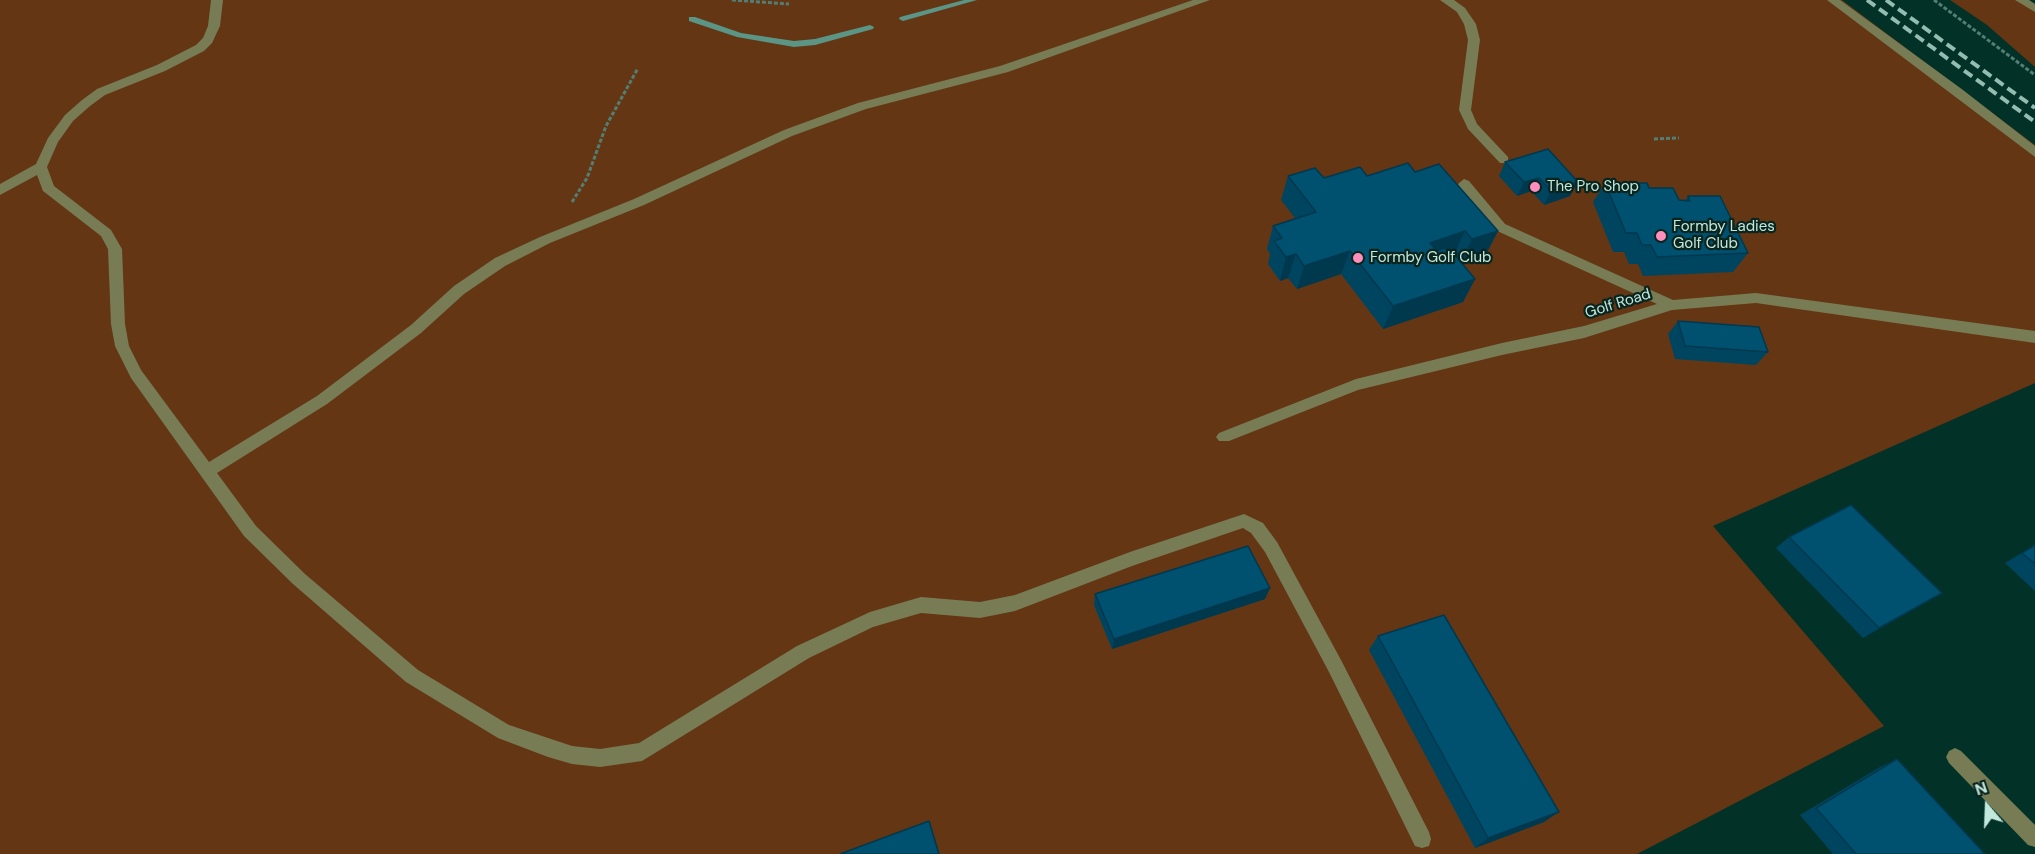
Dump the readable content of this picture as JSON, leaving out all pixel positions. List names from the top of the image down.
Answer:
{
  "streets": {
    "street": ["Golf Road"]
  },
  "places": ["The Pro Shop", "Formby Ladies Golf Club", "Formby Golf Club"],
  "north": "top"
}
